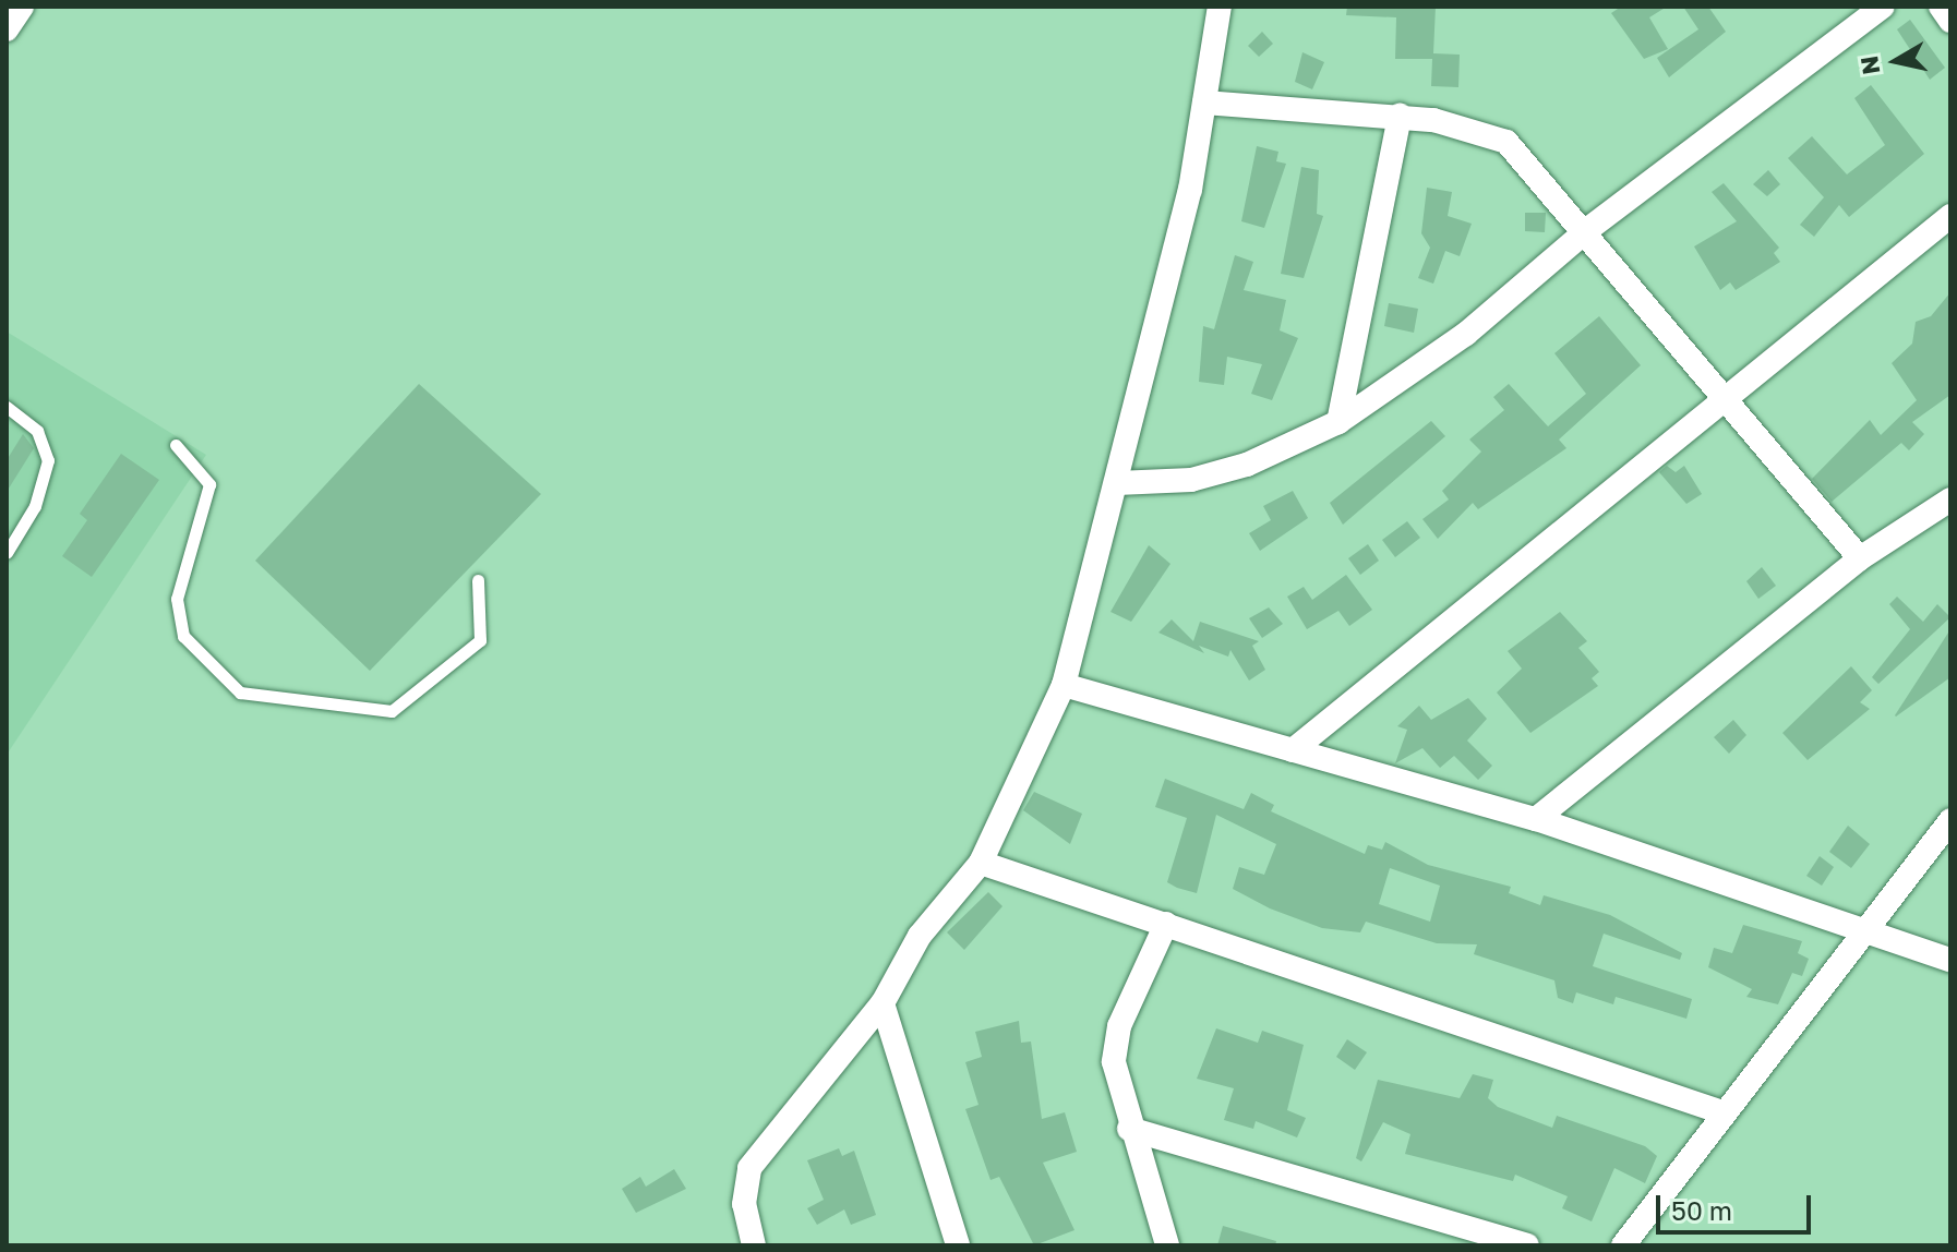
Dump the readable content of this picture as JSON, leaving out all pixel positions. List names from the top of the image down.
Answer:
{
  "scale_bar": "50 m",
  "north": "left"
}
